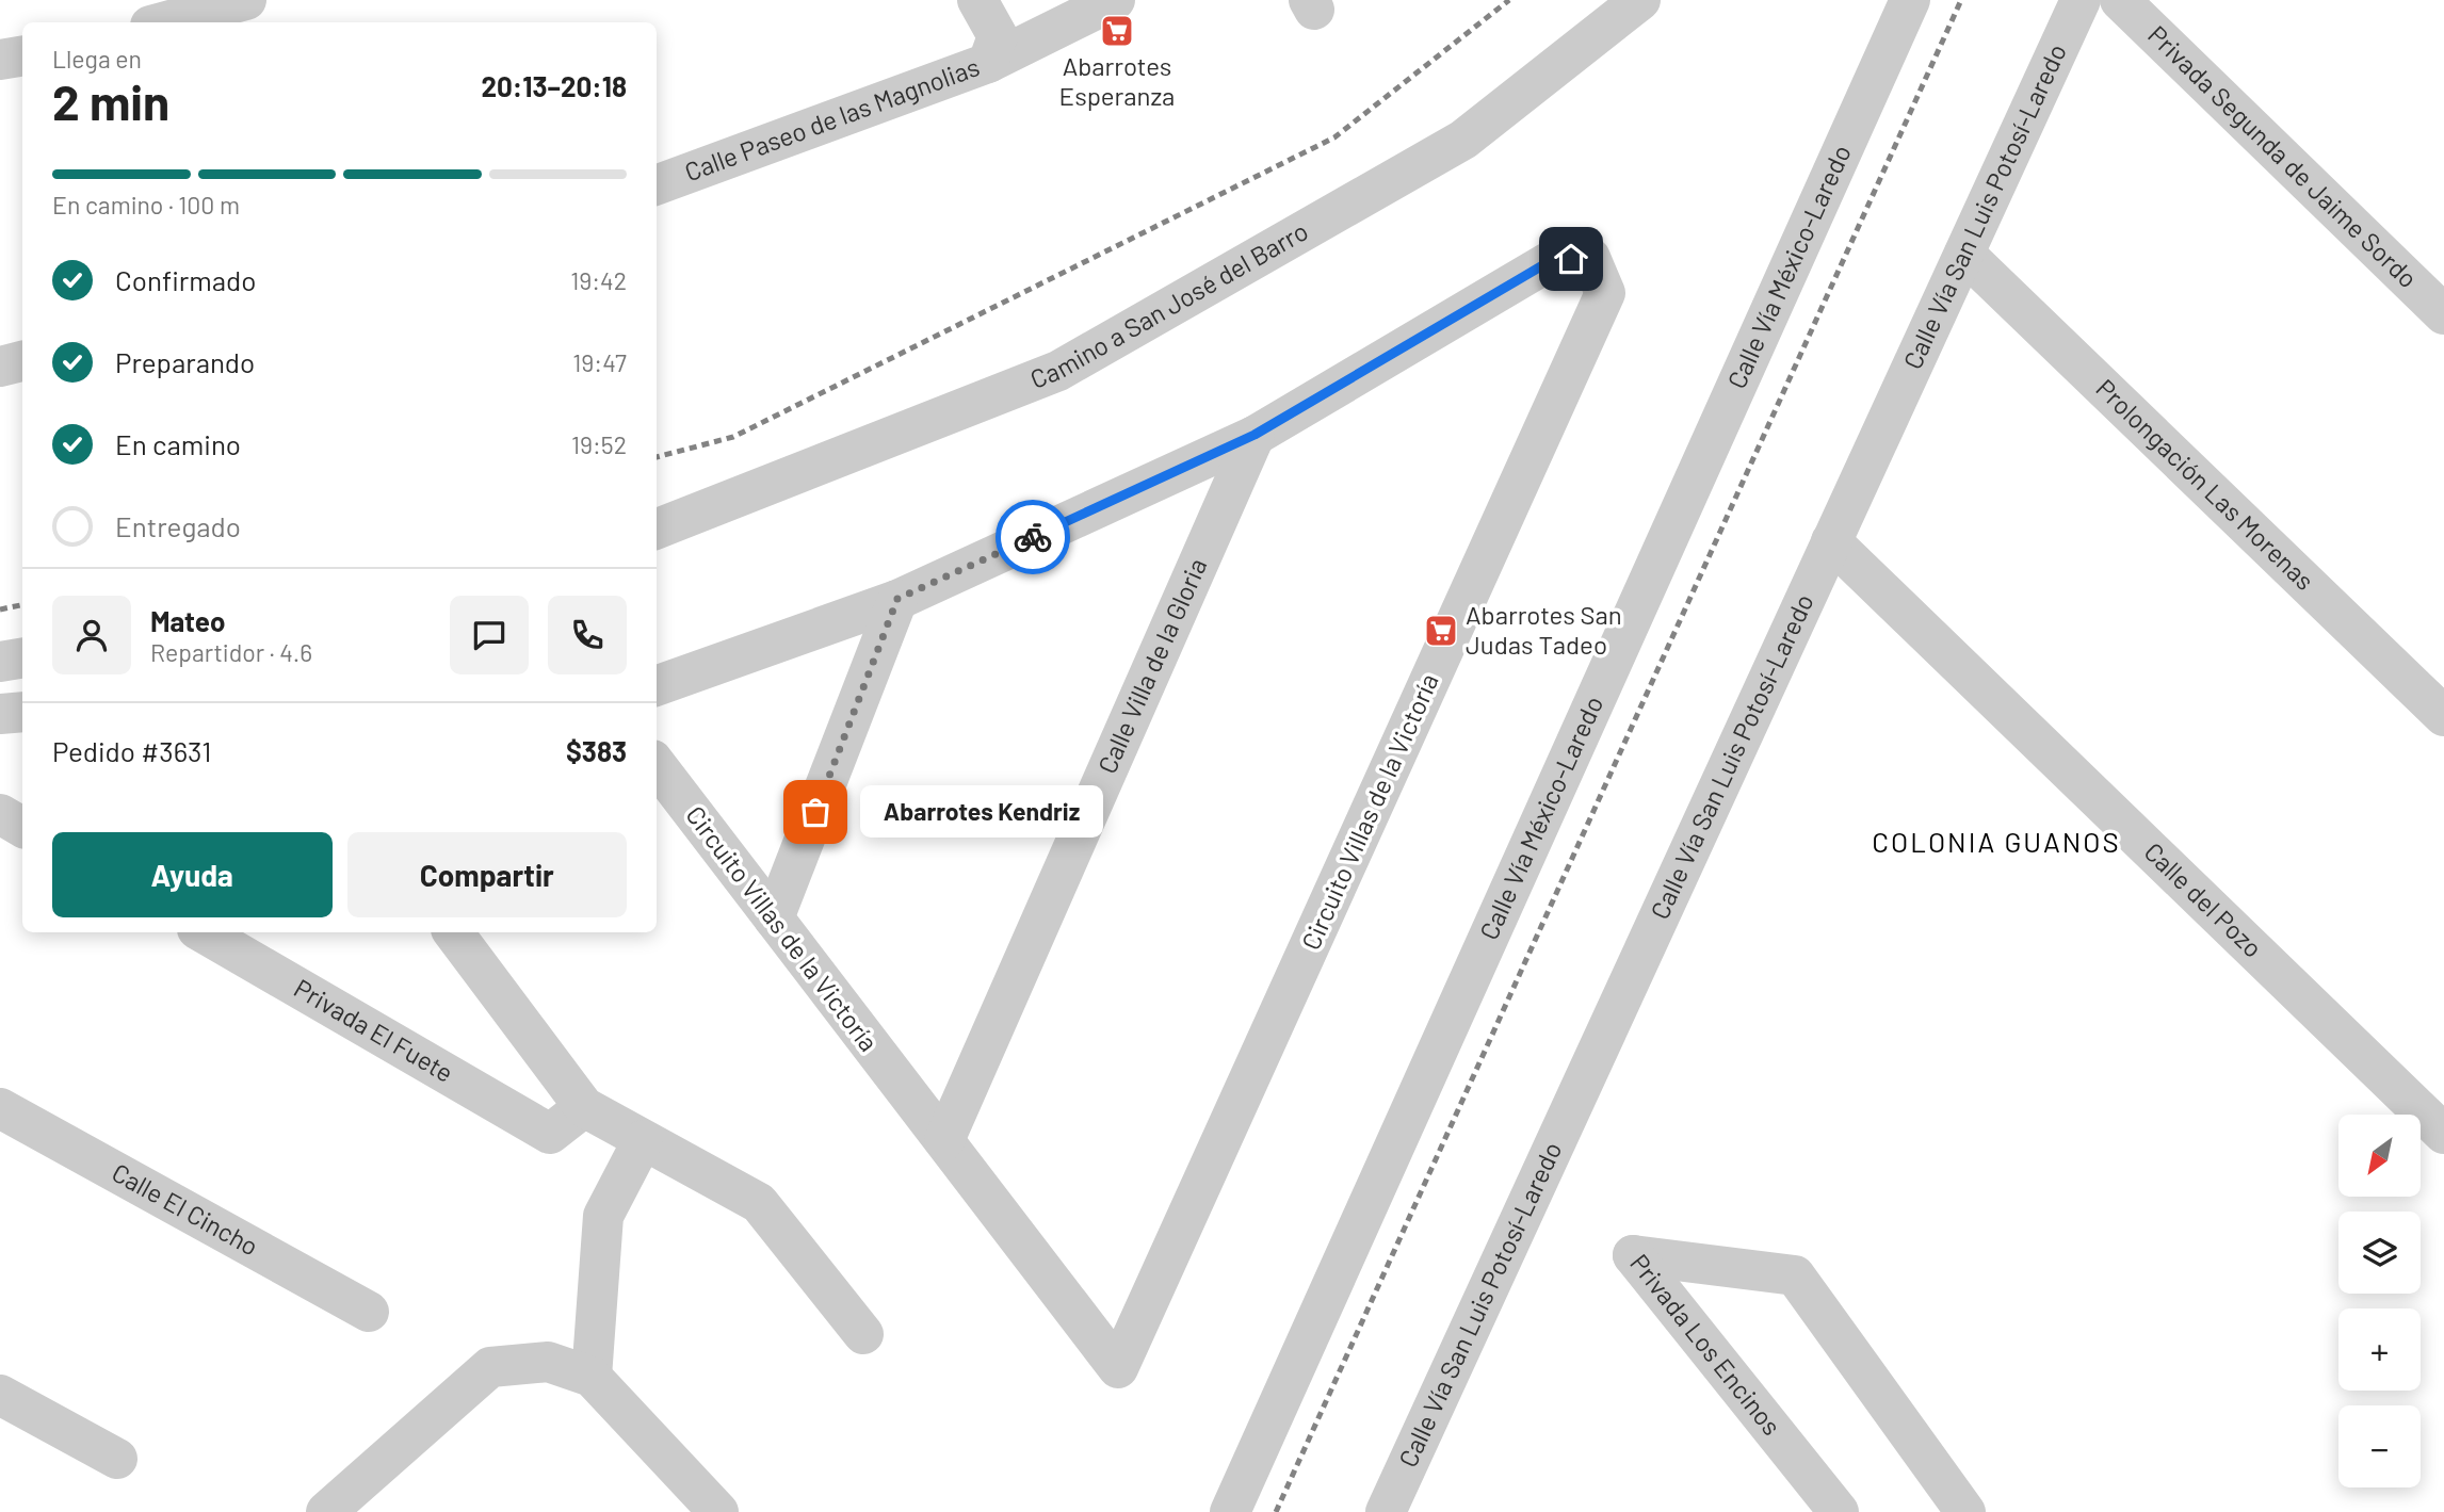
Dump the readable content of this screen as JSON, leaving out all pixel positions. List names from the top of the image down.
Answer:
{
  "streets": {
    "street": [
      "Calle Paseo de las Magnolias",
      "Privada Segunda de Jaime Sordo",
      "Calle Vía San Luis Potosí-Laredo",
      "Calle Vía México-Laredo",
      "Camino a San José del Barro",
      "Prolongación Las Morenas",
      "Calle Villa de la Gloria",
      "Circuito Villas de la Victoría",
      "Calle del Pozo",
      "Privada El Fuete",
      "Calle El Cincho",
      "Privada Los Encinos"
    ]
  },
  "crossings": [
    ["Calle Vía San Luis Potosí-Laredo", "Prolongación Las Morenas"],
    ["Calle Vía San Luis Potosí-Laredo", "Calle del Pozo"],
    ["Calle Villa de la Gloria", "Circuito Villas de la Victoría"]
  ],
  "districts": ["COLONIA GUANOS"],
  "places": {
    "supermarket": ["Abarrotes Esperanza", "Abarrotes San Judas Tadeo"],
    "other": ["Abarrotes Kendriz"]
  },
  "north": "bottom left",
  "page": {
    "heading": ["2 min", "Llega en", "20:13–20:18"],
    "panel": [
      "Mateo",
      "Repartidor · 4.6",
      "Pedido #3631",
      "$383"
    ],
    "bar": "En camino · 100 m",
    "list": [
      ["Confirmado", "19:42"],
      ["Preparando", "19:47"],
      ["En camino", "19:52"],
      "Entregado"
    ],
    "bubble": "Abarrotes Kendriz",
    "buttons": ["Ayuda", "Compartir"],
    "map_buttons": ["+", "−"]
  }
}
